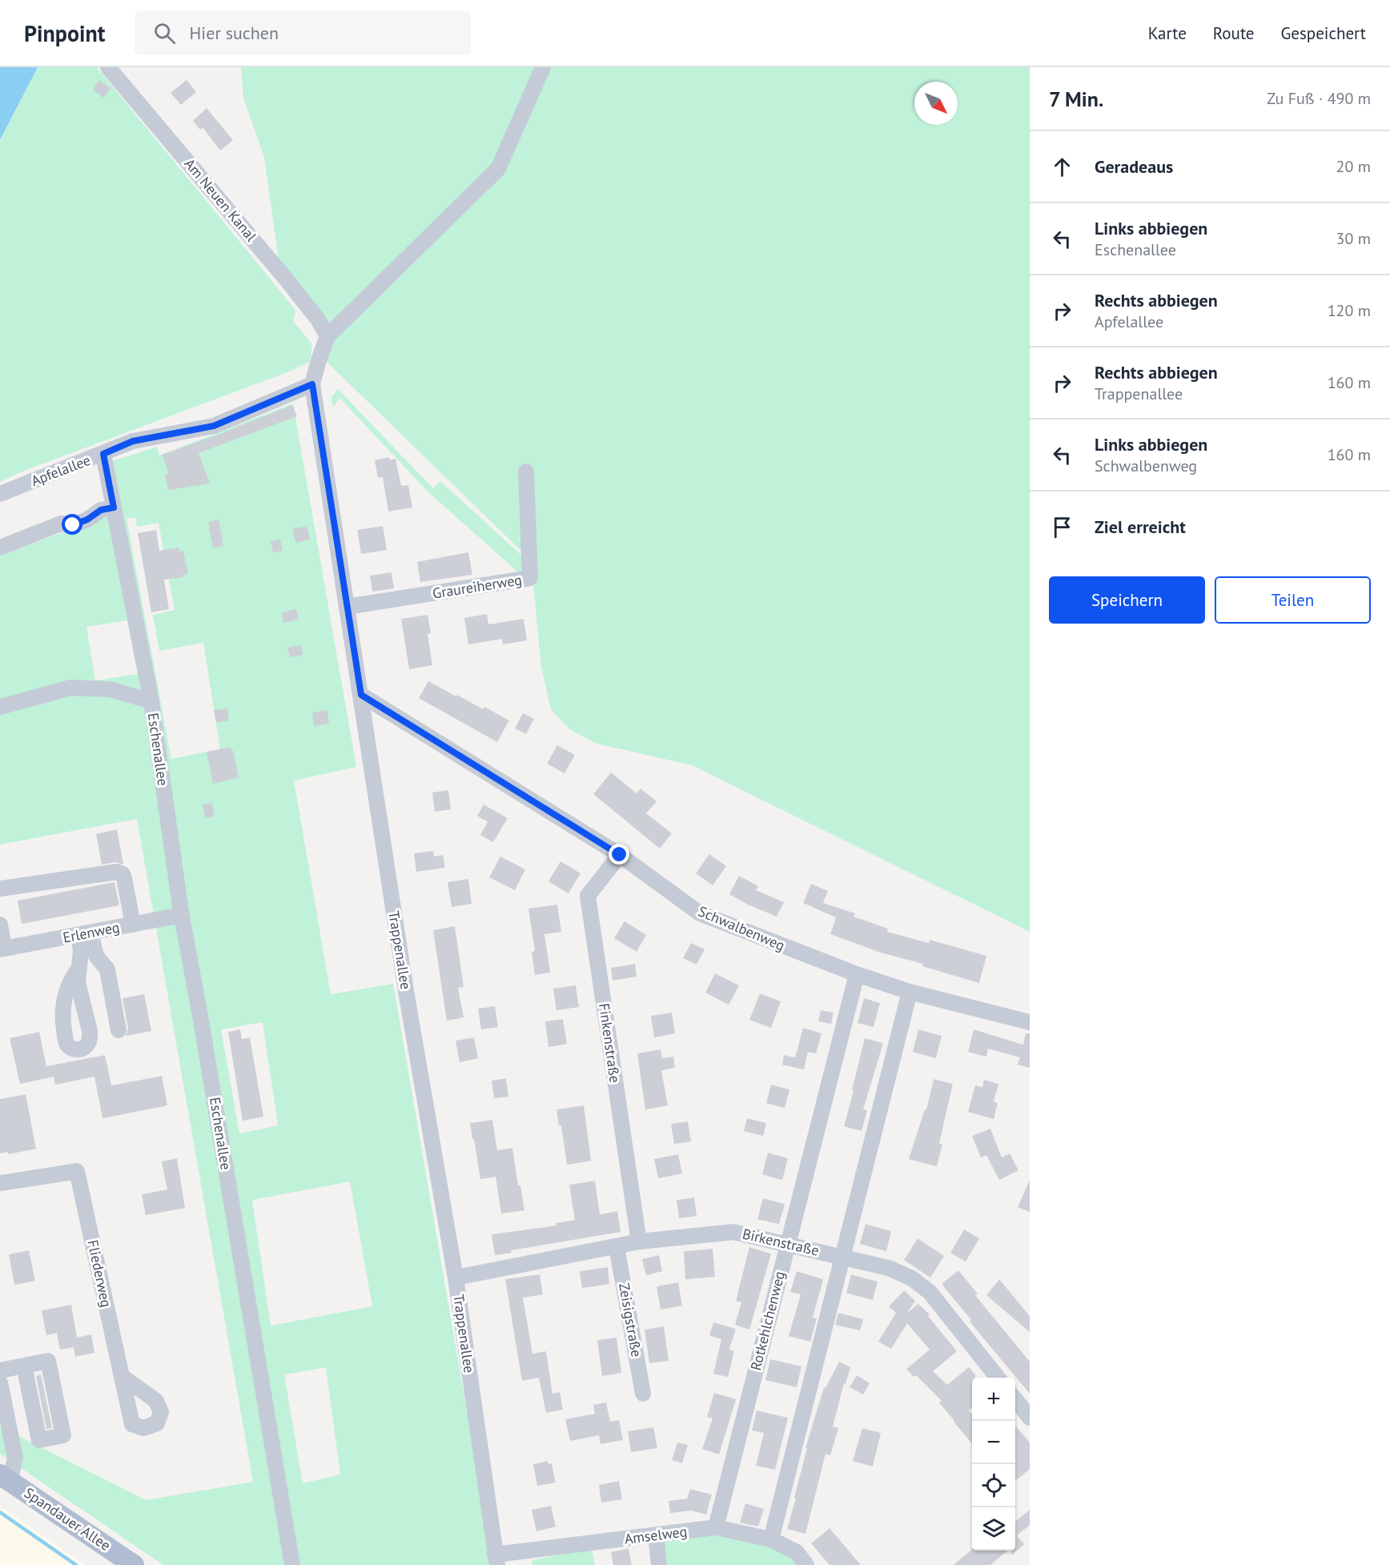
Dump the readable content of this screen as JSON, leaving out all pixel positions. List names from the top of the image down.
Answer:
{
  "streets": {
    "main road": ["Spandauer Allee"],
    "street": [
      "Am Neuen Kanal",
      "Apfelallee",
      "Graureiherweg",
      "Eschenallee",
      "Schwalbenweg",
      "Erlenweg",
      "Trappenallee",
      "Finkenstraße",
      "Birkenstraße",
      "Fliederweg",
      "Zeisigstraße",
      "Rotkehlchenweg",
      "Amselweg"
    ]
  },
  "crossings": [
    ["Am Neuen Kanal", "Trappenallee"],
    ["Apfelallee", "Eschenallee"],
    ["Apfelallee", "Trappenallee"],
    ["Graureiherweg", "Trappenallee"],
    ["Eschenallee", "Erlenweg"],
    ["Schwalbenweg", "Trappenallee"],
    ["Schwalbenweg", "Finkenstraße"],
    ["Schwalbenweg", "Rotkehlchenweg"],
    ["Trappenallee", "Birkenstraße"],
    ["Trappenallee", "Amselweg"],
    ["Finkenstraße", "Birkenstraße"],
    ["Birkenstraße", "Zeisigstraße"],
    ["Birkenstraße", "Rotkehlchenweg"],
    ["Rotkehlchenweg", "Amselweg"]
  ],
  "north": "bottom right",
  "page": {
    "header": "Pinpoint",
    "search": "Hier suchen",
    "nav": ["Karte", "Route", "Gespeichert"],
    "heading": ["7 Min.", "Zu Fuß · 490 m"],
    "list": [
      ["Geradeaus", "20 m"],
      ["Links abbiegen", "Eschenallee", "30 m"],
      ["Rechts abbiegen", "Apfelallee", "120 m"],
      ["Rechts abbiegen", "Trappenallee", "160 m"],
      ["Links abbiegen", "Schwalbenweg", "160 m"],
      "Ziel erreicht"
    ],
    "buttons": ["Speichern", "Teilen"],
    "map_buttons": ["+", "−"]
  }
}
